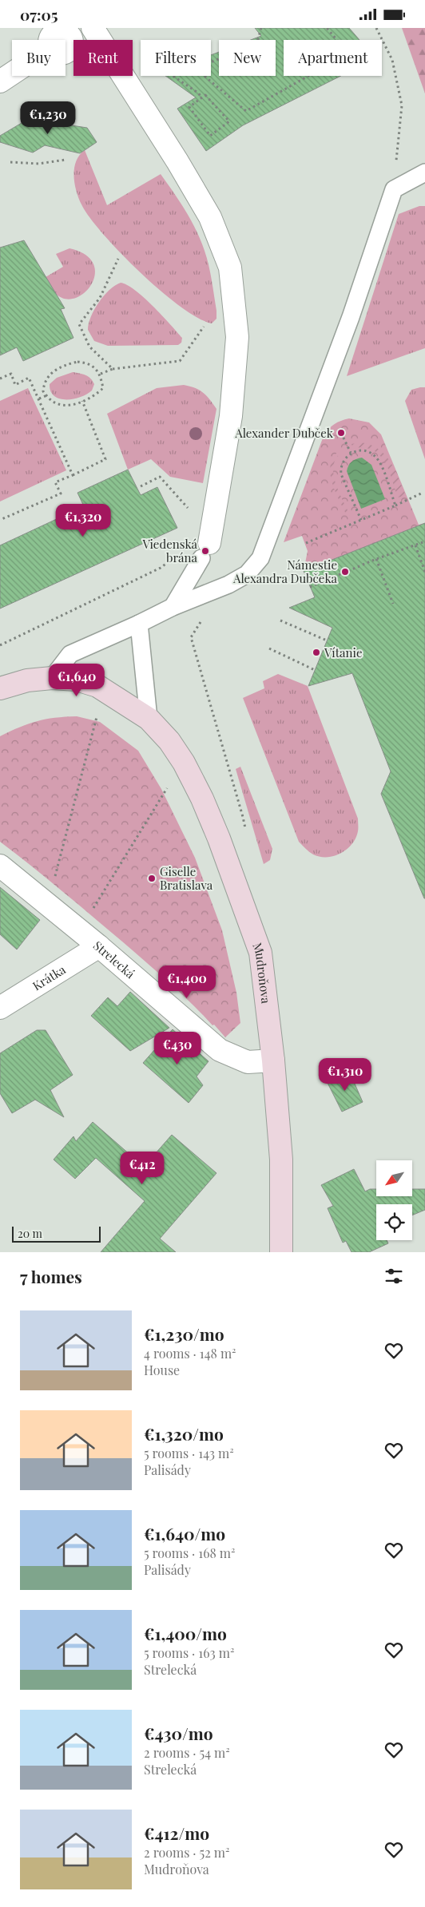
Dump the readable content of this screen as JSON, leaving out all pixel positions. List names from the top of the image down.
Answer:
{
  "streets": {
    "street": ["Strelecká", "Mudroňova", "Krátka"]
  },
  "crossings": [
    ["Strelecká", "Mudroňova"],
    ["Strelecká", "Krátka"]
  ],
  "places": [
    "Alexander Dubček",
    "Viedenská brána",
    "Námestie Alexandra Dubčeka",
    "Vítanie",
    "Giselle Bratislava"
  ],
  "scale_bar": "20 m",
  "north": "bottom left",
  "page": {
    "status": "07:05",
    "chip": [
      "Buy",
      "Rent",
      "Filters",
      "New",
      "Apartment"
    ],
    "price": [
      "€1,230",
      "€1,320",
      "€1,640",
      "€1,400",
      "€430",
      "€1,310",
      "€412"
    ],
    "scale": "20 m",
    "heading": "7 homes",
    "list": [
      {
        "name": "€1,230/mo",
        "note": "4 rooms · 148 m² · House"
      },
      {
        "name": "€1,320/mo",
        "note": "5 rooms · 143 m² · Palisády"
      },
      {
        "name": "€1,640/mo",
        "note": "5 rooms · 168 m² · Palisády"
      },
      {
        "name": "€1,400/mo",
        "note": "5 rooms · 163 m² · Strelecká"
      },
      {
        "name": "€430/mo",
        "note": "2 rooms · 54 m² · Strelecká"
      },
      {
        "name": "€412/mo",
        "note": "2 rooms · 52 m² · Mudroňova"
      }
    ]
  }
}
